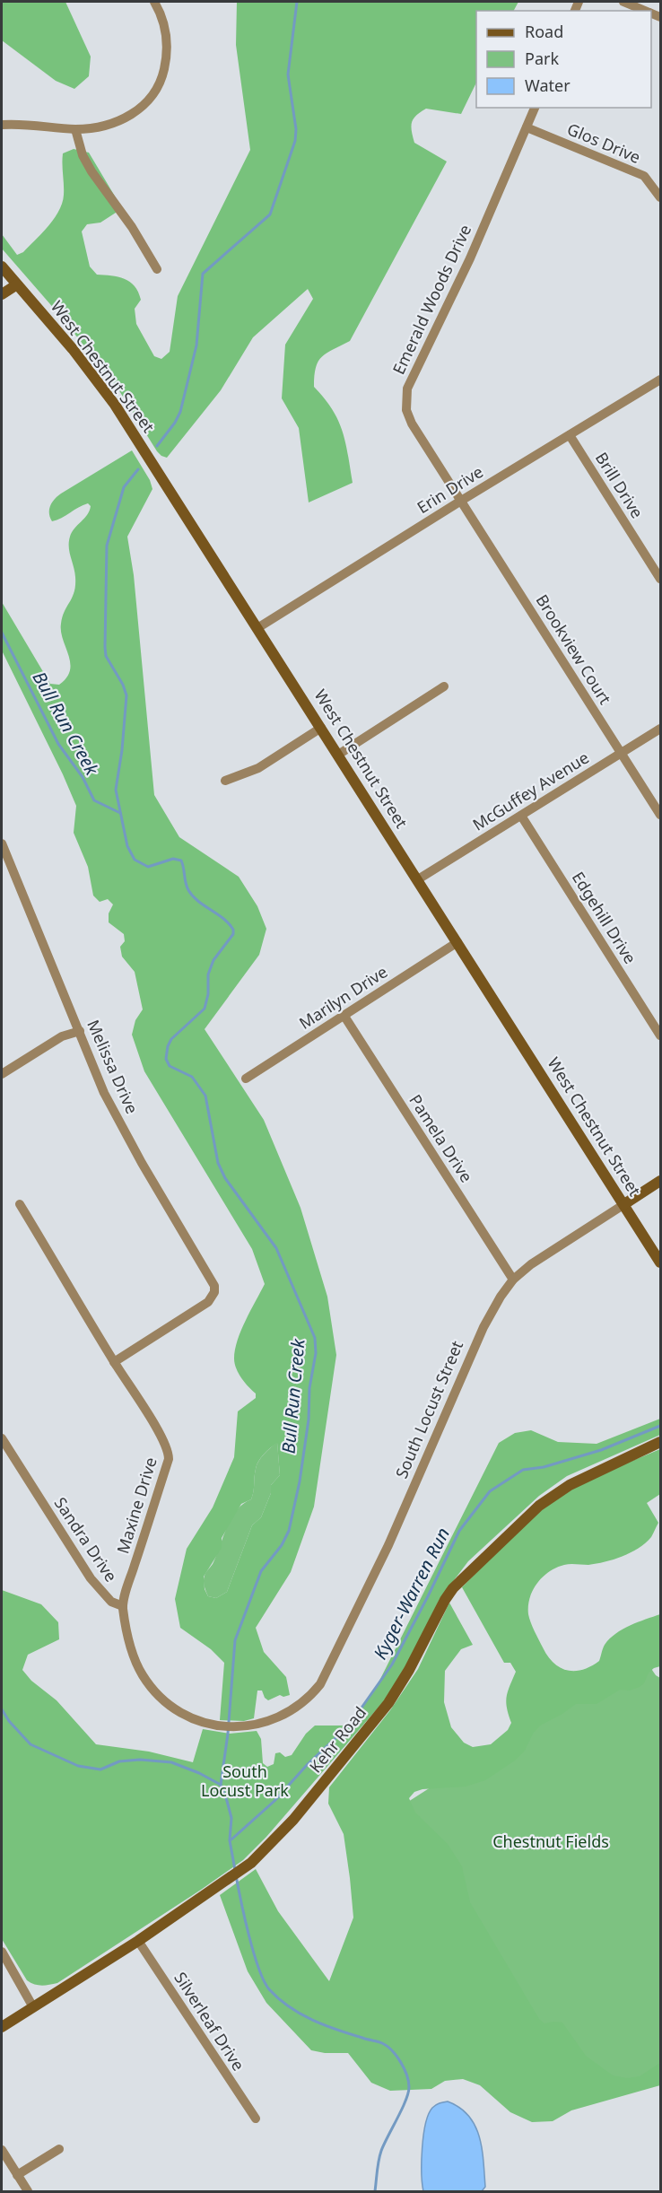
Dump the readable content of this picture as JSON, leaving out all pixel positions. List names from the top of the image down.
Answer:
{
  "streets": {
    "main road": ["West Chestnut Street", "South Locust Street", "Kehr Road"],
    "street": [
      "Glos Drive",
      "Emerald Woods Drive",
      "Brill Drive",
      "Erin Drive",
      "Brookview Court",
      "McGuffey Avenue",
      "Edgehill Drive",
      "Marilyn Drive",
      "Melissa Drive",
      "Pamela Drive",
      "Maxine Drive",
      "Sandra Drive",
      "Silverleaf Drive"
    ]
  },
  "crossings": [
    ["Glos Drive", "Emerald Woods Drive"],
    ["Emerald Woods Drive", "Erin Drive"],
    ["Emerald Woods Drive", "Brookview Court"],
    ["West Chestnut Street", "Erin Drive"],
    ["West Chestnut Street", "McGuffey Avenue"],
    ["West Chestnut Street", "Marilyn Drive"],
    ["West Chestnut Street", "South Locust Street"],
    ["Brill Drive", "Erin Drive"],
    ["Erin Drive", "Brookview Court"],
    ["Brookview Court", "McGuffey Avenue"],
    ["McGuffey Avenue", "Edgehill Drive"],
    ["Marilyn Drive", "Pamela Drive"],
    ["Melissa Drive", "Maxine Drive"],
    ["Pamela Drive", "South Locust Street"],
    ["South Locust Street", "Maxine Drive"],
    ["South Locust Street", "Sandra Drive"],
    ["Maxine Drive", "Sandra Drive"],
    ["Kehr Road", "Silverleaf Drive"]
  ],
  "water": ["Bull Run Creek", "Kyger-Warren Run"],
  "parks": ["South Locust Park", "Chestnut Fields"],
  "legend": ["Road", "Park", "Water"]
}
